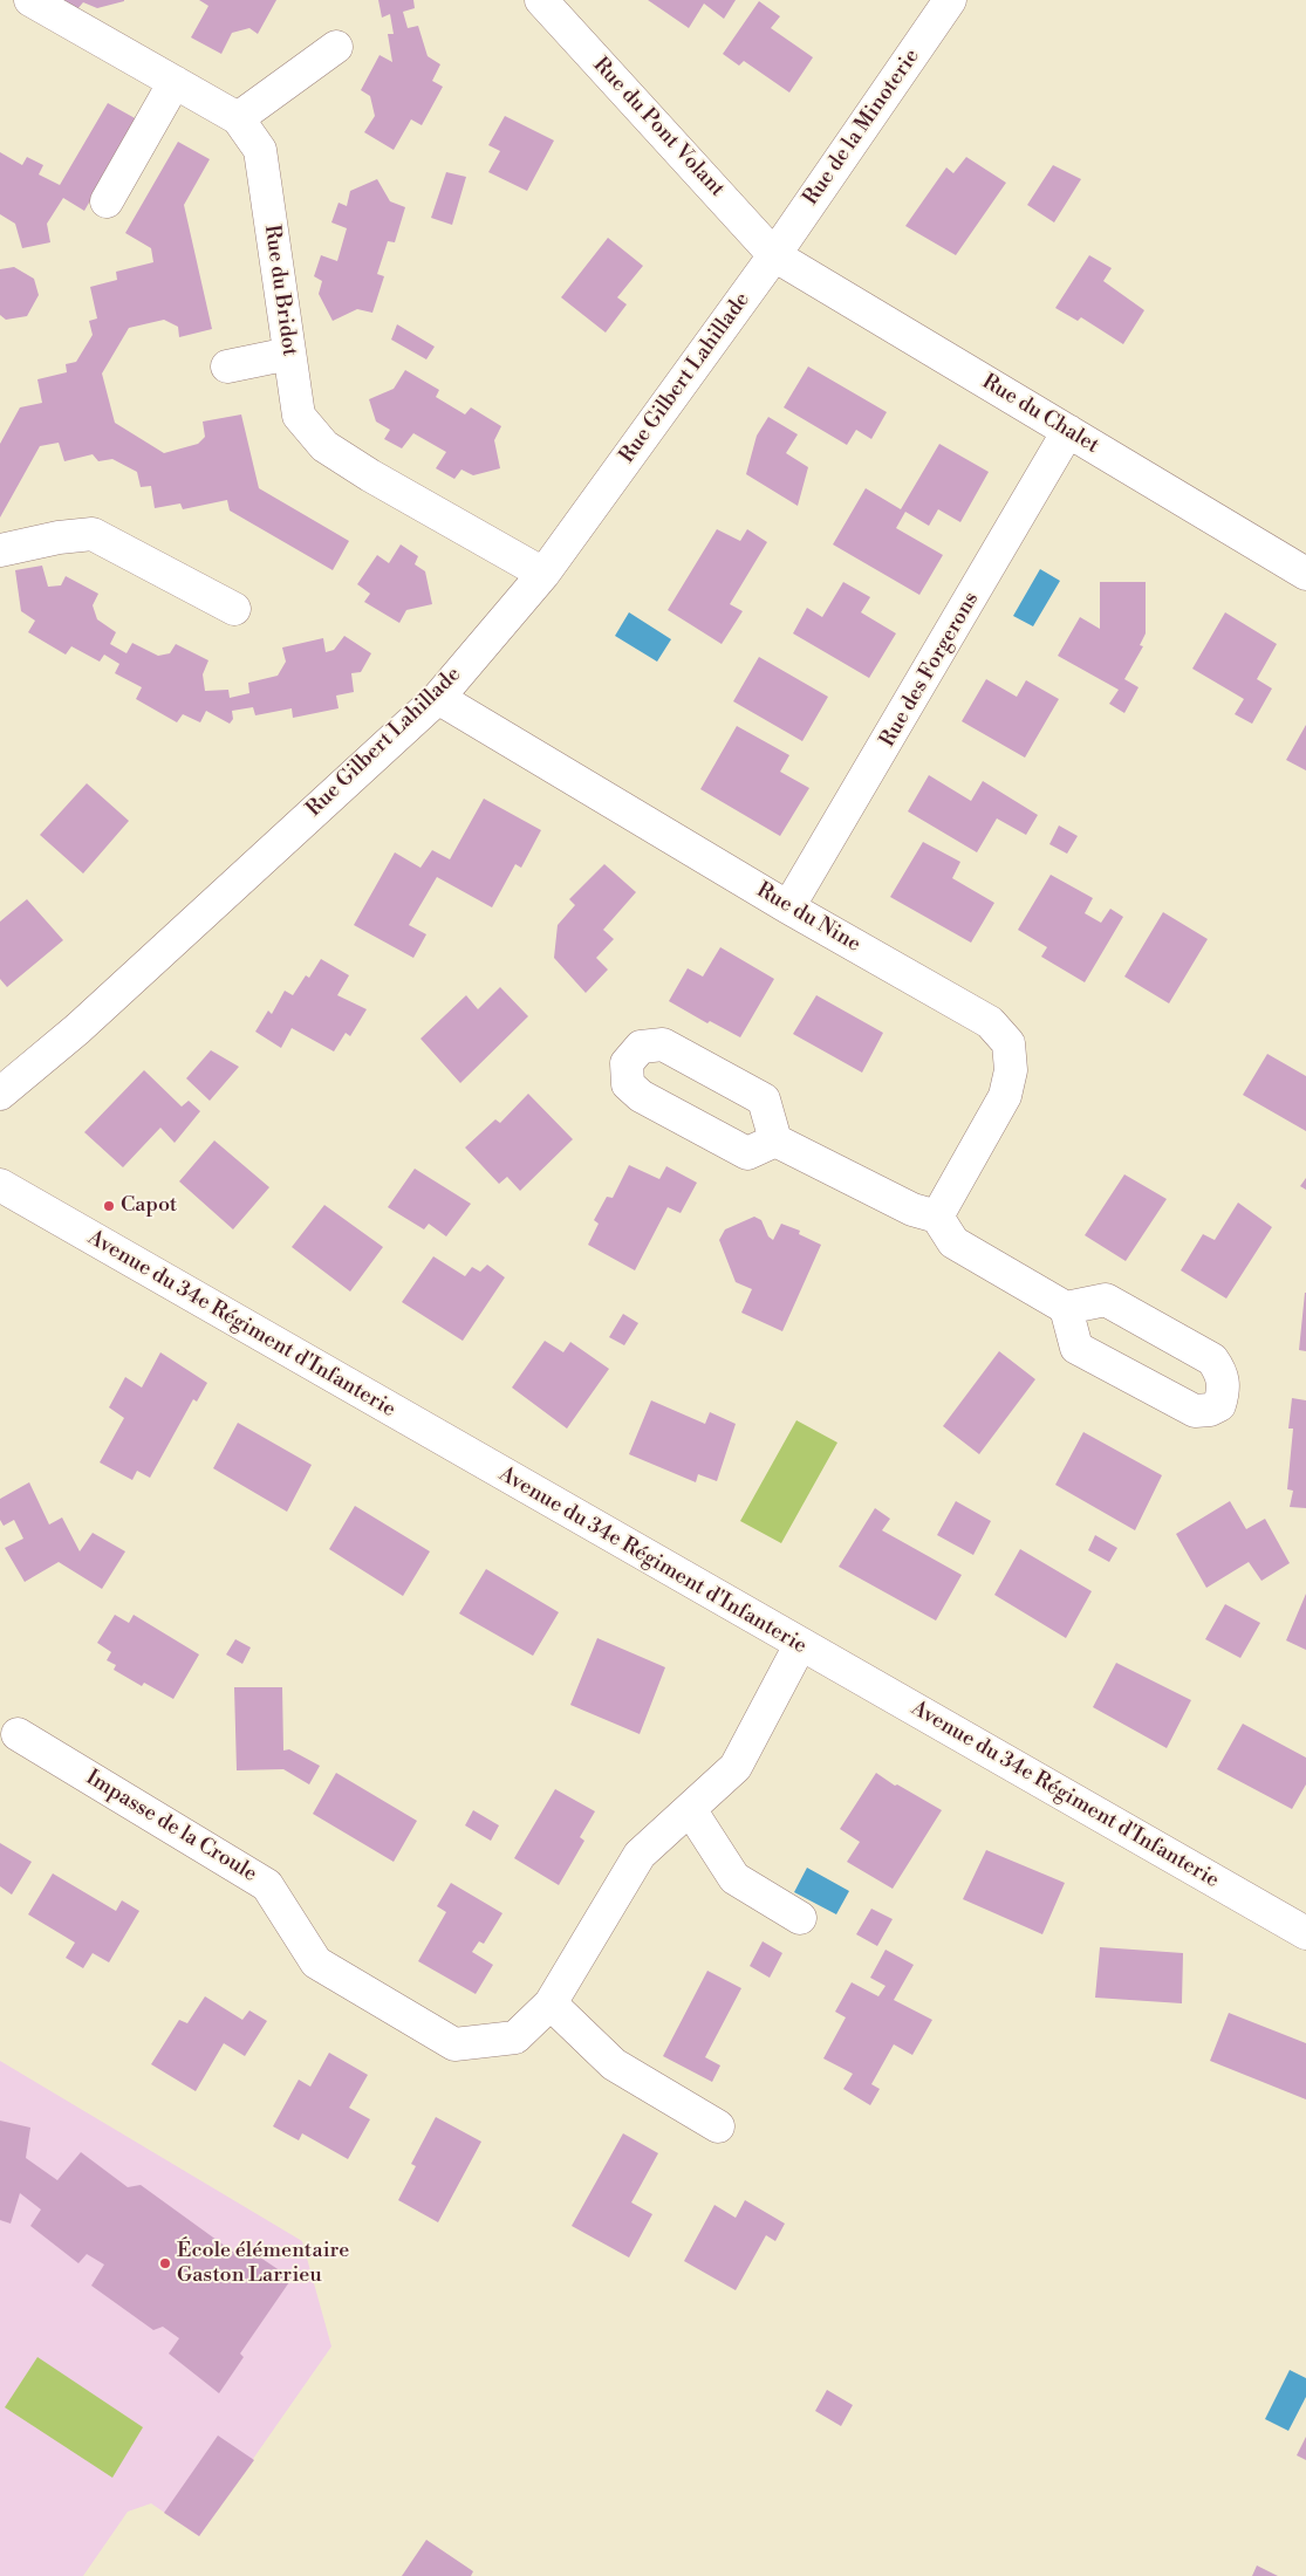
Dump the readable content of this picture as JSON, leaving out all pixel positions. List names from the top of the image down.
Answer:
{
  "streets": {
    "street": [
      "Rue du Pont Volant",
      "Rue de la Minoterie",
      "Rue du Bridot",
      "Rue Gilbert Lahillade",
      "Rue du Chalet",
      "Rue des Forgerons",
      "Rue du Nine",
      "Avenue du 34e Régiment d'Infanterie",
      "Impasse de la Croule"
    ]
  },
  "crossings": [
    ["Rue du Pont Volant", "Rue de la Minoterie"],
    ["Rue du Pont Volant", "Rue Gilbert Lahillade"],
    ["Rue du Pont Volant", "Rue du Chalet"],
    ["Rue de la Minoterie", "Rue Gilbert Lahillade"],
    ["Rue de la Minoterie", "Rue du Chalet"],
    ["Rue du Bridot", "Rue Gilbert Lahillade"],
    ["Rue Gilbert Lahillade", "Rue du Chalet"],
    ["Rue Gilbert Lahillade", "Rue du Nine"],
    ["Rue du Chalet", "Rue des Forgerons"],
    ["Rue des Forgerons", "Rue du Nine"],
    ["Avenue du 34e Régiment d'Infanterie", "Impasse de la Croule"]
  ],
  "places": ["Capot", "École élémentaire Gaston Larrieu"]
}
